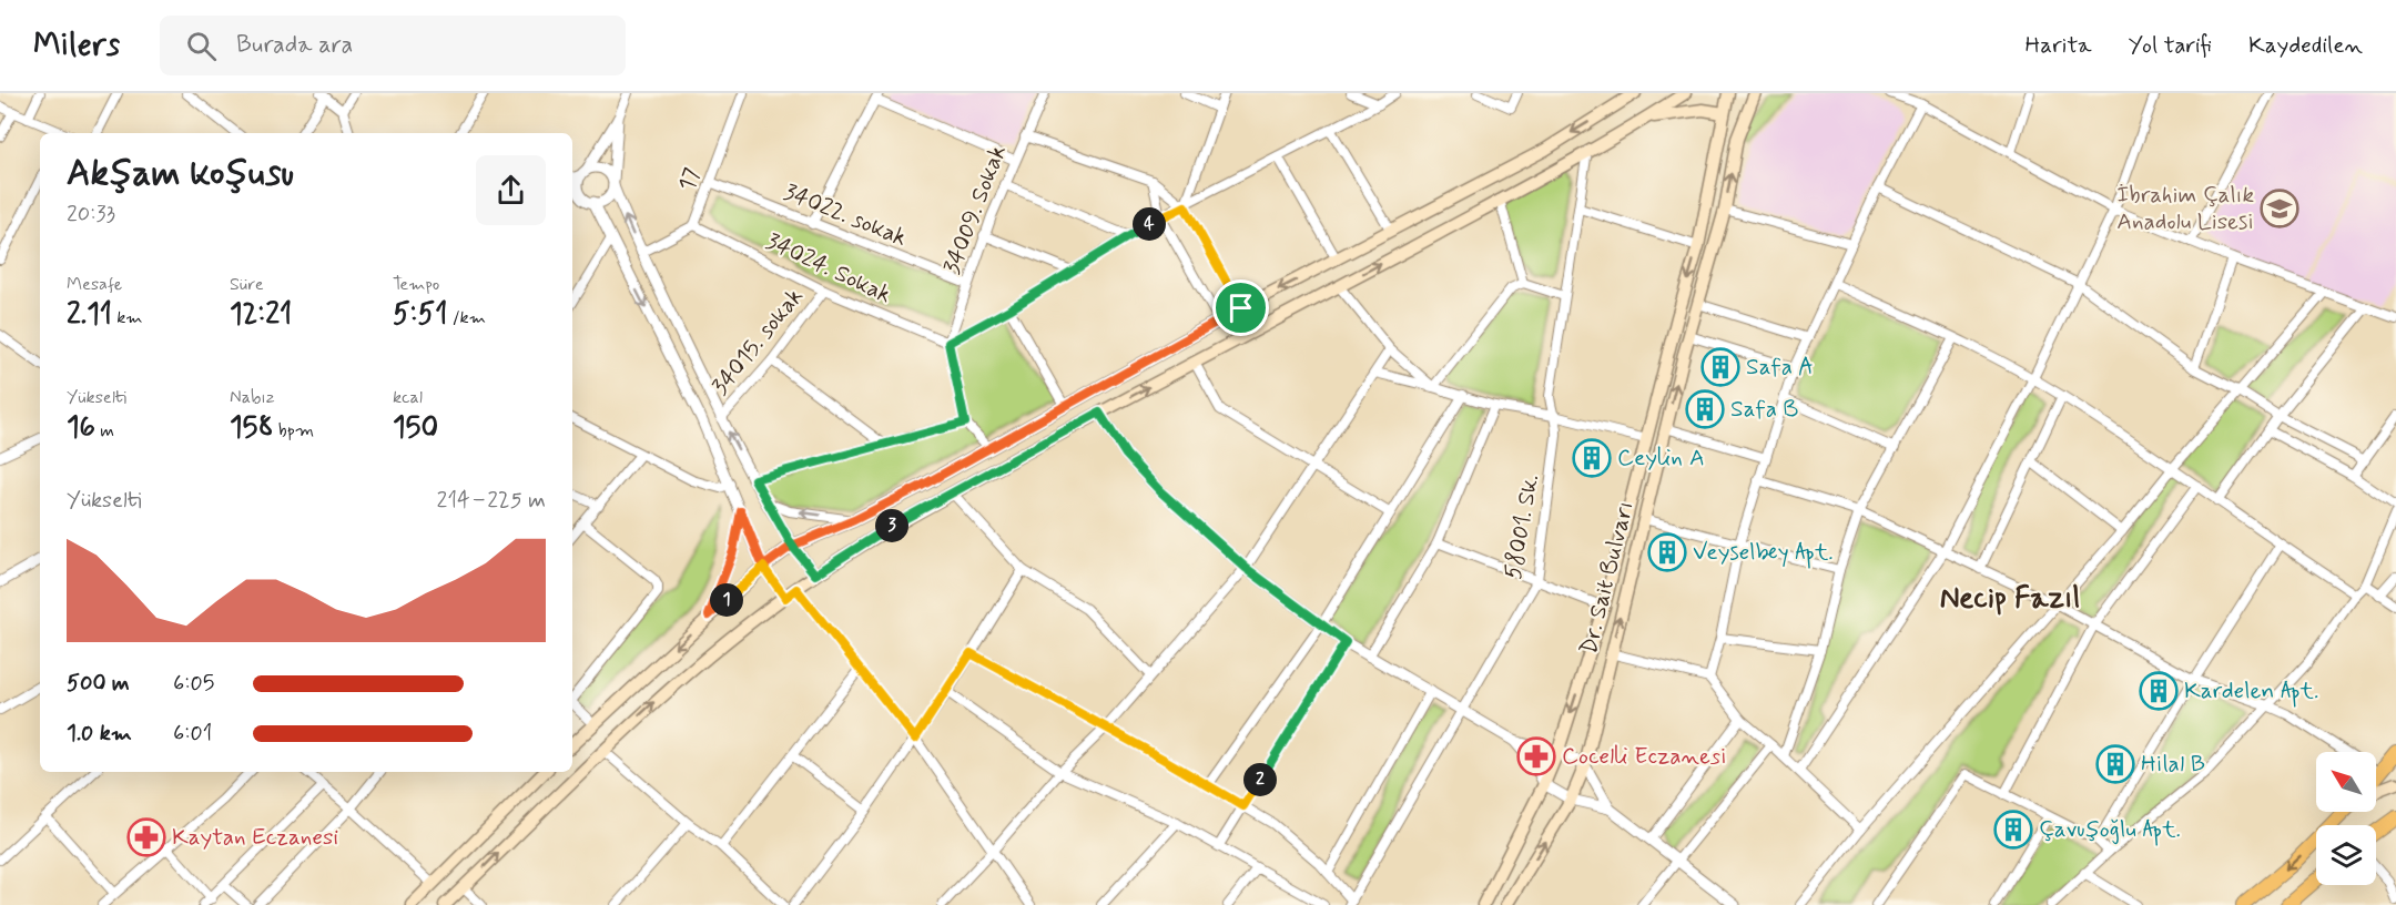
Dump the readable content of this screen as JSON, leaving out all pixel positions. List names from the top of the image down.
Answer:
{
  "streets": {
    "main road": ["Dr. Sait Bulvarı"],
    "street": [
      "17",
      "34009. Sokak",
      "34022. sokak",
      "34024. Sokak",
      "34015. sokak",
      "58001. Sk."
    ]
  },
  "crossings": [
    ["17", "34022. sokak"],
    ["17", "34024. Sokak"],
    ["34009. Sokak", "34022. sokak"],
    ["34009. Sokak", "34024. Sokak"],
    ["34024. Sokak", "34015. sokak"]
  ],
  "districts": ["Necip Fazıl"],
  "places": {
    "school or university": ["İbrahim Çalık Anadolu Lisesi"],
    "building": [
      "Safa A",
      "Safa B",
      "Ceylin A",
      "Veyselbey Apt.",
      "Kardelen Apt.",
      "Hilal B",
      "Çavuşoğlu Apt."
    ],
    "pharmacy": ["Cocelli Eczanesi", "Kaytan Eczanesi"]
  },
  "north": "top left",
  "page": {
    "header": "Milers",
    "search": "Burada ara",
    "nav": ["Harita", "Yol tarifi", "Kaydedilen"],
    "heading": ["Akşam koşusu", "20:33"],
    "pins": [
      "4",
      "3",
      "1",
      "2"
    ],
    "stats": [
      ["Mesafe", "2.11 km"],
      ["Süre", "12:21"],
      ["Tempo", "5:51 /km"],
      ["Yükselti", "16 m"],
      ["Nabız", "158 bpm"],
      ["kcal", "150"]
    ],
    "chart": ["Yükselti", "214–225 m"],
    "list": [
      {
        "name": "500 m",
        "note": "6:05"
      },
      {
        "name": "1.0 km",
        "note": "6:01"
      }
    ]
  }
}
